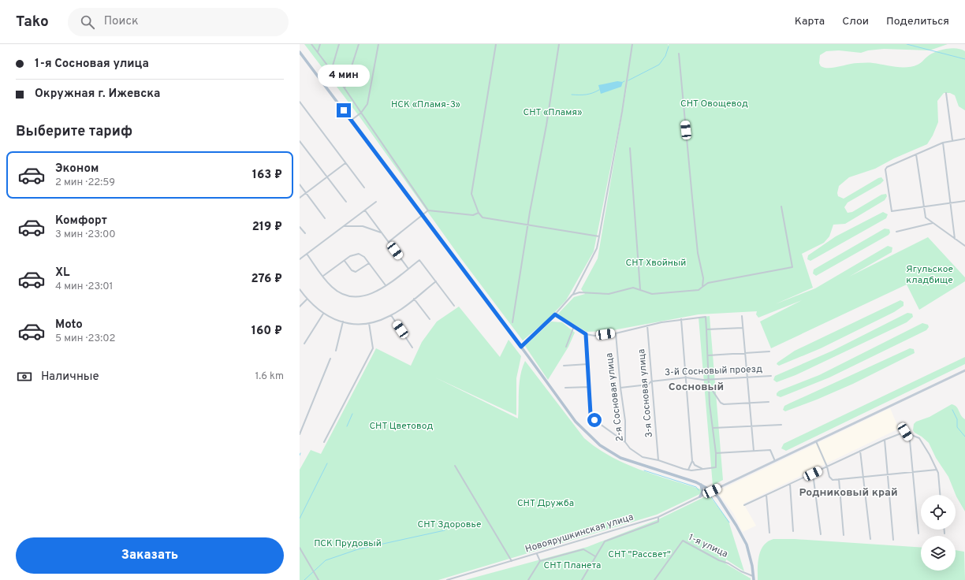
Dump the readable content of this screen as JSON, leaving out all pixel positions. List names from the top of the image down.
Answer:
{
  "streets": {
    "street": [
      "3-й Сосновый проезд",
      "3-я Сосновая улица",
      "2-я Сосновая улица",
      "Новоярушкинская улица",
      "1-я улица"
    ]
  },
  "crossings": [
    ["3-й Сосновый проезд", "3-я Сосновая улица"],
    ["3-й Сосновый проезд", "2-я Сосновая улица"],
    ["3-я Сосновая улица", "2-я Сосновая улица"]
  ],
  "districts": ["Сосновый", "Родниковый край"],
  "parks": [
    "СНТ Овощевод",
    "НСК «Пламя-3»",
    "СНТ «Пламя»",
    "СНТ Хвойный",
    "Ягульское кладбище",
    "СНТ Цветовод",
    "СНТ Дружба",
    "СНТ Здоровье",
    "ПСК Прудовый",
    "СНТ \"Рассвет\"",
    "СНТ Планета"
  ],
  "page": {
    "header": "Tako",
    "search": "Поиск",
    "nav": ["Карта", "Слои", "Поделиться"],
    "banner": ["1-я Сосновая улица", "Окружная г. Ижевска"],
    "bubble": "4 мин",
    "heading": "Выберите тариф",
    "list": [
      {
        "name": "Эконом",
        "note": "2 мин · 22:59",
        "value": "163 ₽"
      },
      {
        "name": "Комфорт",
        "note": "3 мин · 23:00",
        "value": "219 ₽"
      },
      {
        "name": "XL",
        "note": "4 мин · 23:01",
        "value": "276 ₽"
      },
      {
        "name": "Moto",
        "note": "5 мин · 23:02",
        "value": "160 ₽"
      }
    ],
    "pay": ["Наличные", "1.6 km"],
    "buttons": "Заказать"
  }
}
